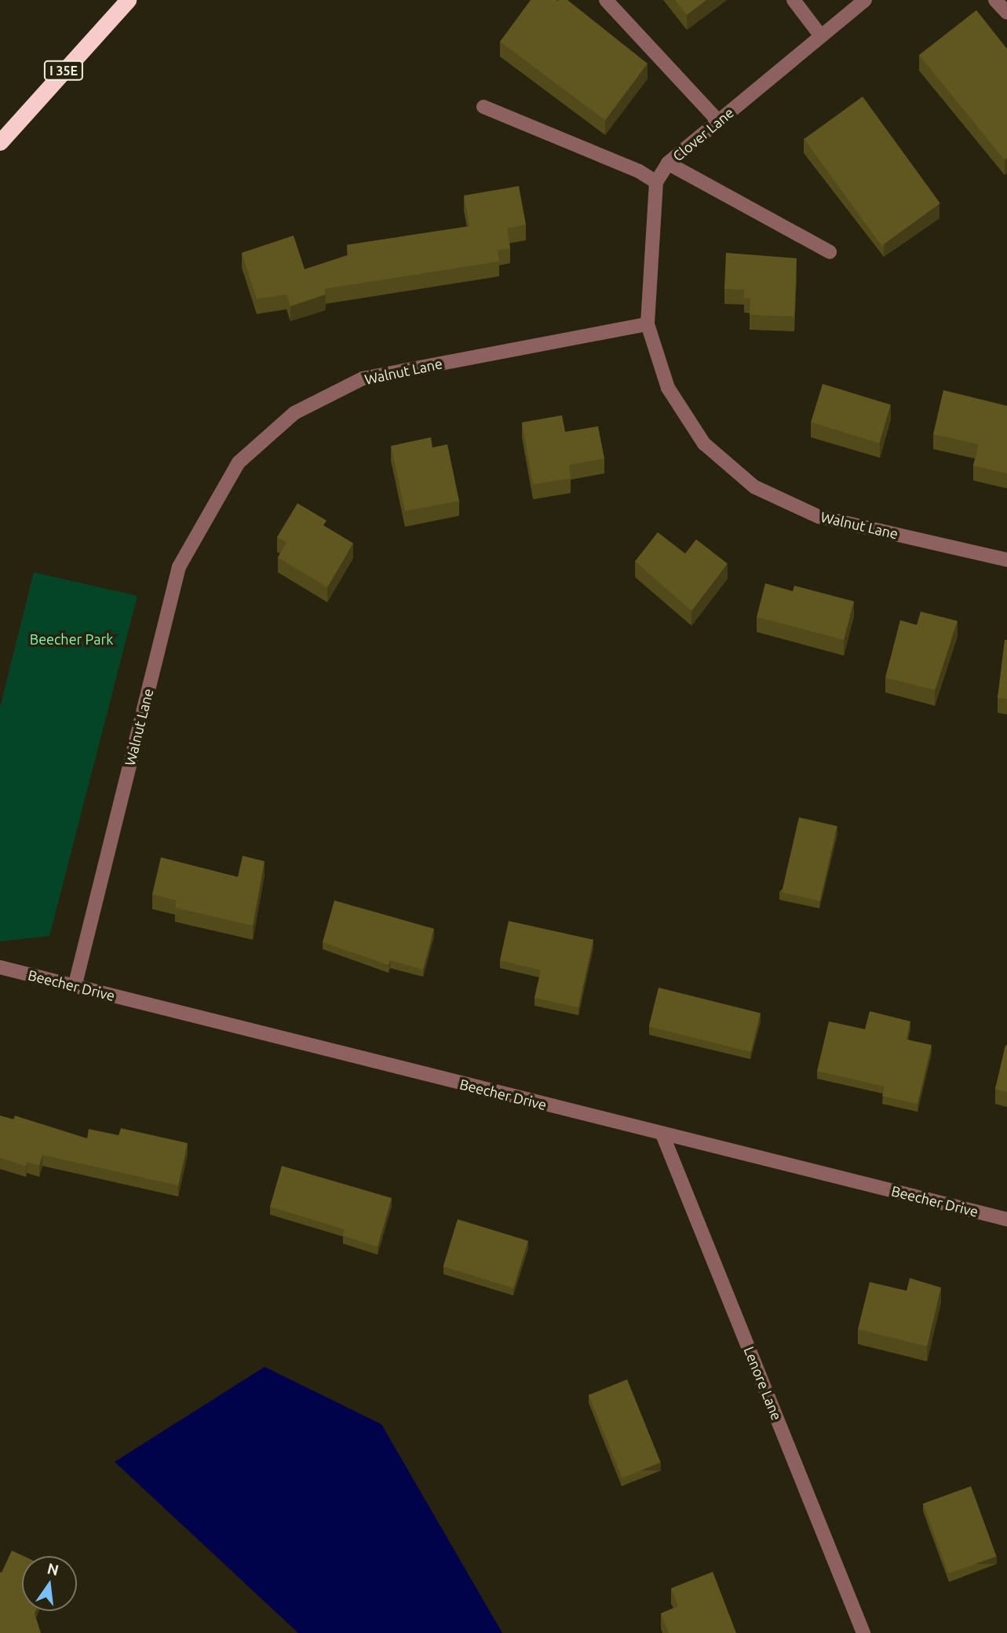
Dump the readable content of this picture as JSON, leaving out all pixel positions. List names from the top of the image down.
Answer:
{
  "streets": {
    "highway": ["I 35E"],
    "street": [
      "Clover Lane",
      "Walnut Lane",
      "Beecher Drive",
      "Lenore Lane"
    ]
  },
  "crossings": [
    ["Clover Lane", "Walnut Lane"],
    ["Walnut Lane", "Beecher Drive"],
    ["Beecher Drive", "Lenore Lane"]
  ],
  "parks": ["Beecher Park"],
  "north": "top"
}
